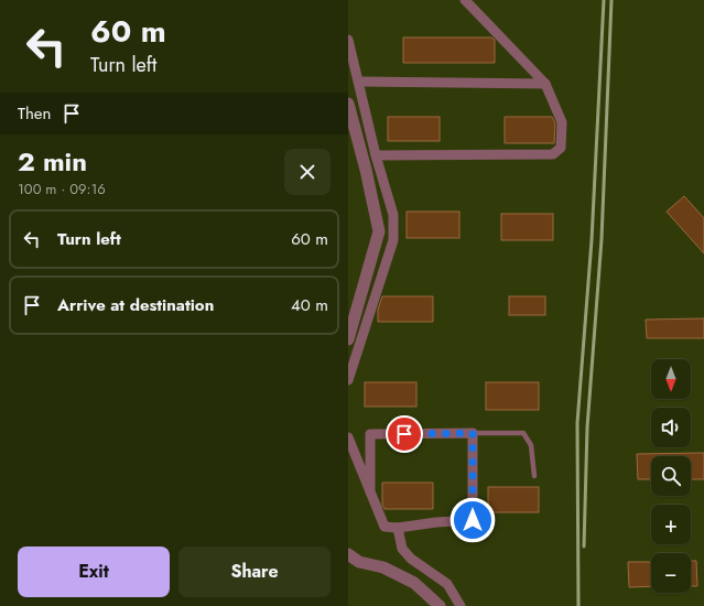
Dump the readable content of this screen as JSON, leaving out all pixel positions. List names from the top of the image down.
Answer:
{
  "north": "bottom",
  "page": {
    "turn": ["60 m", "Turn left"],
    "then": "Then",
    "heading": ["2 min", "100 m · 09:16"],
    "list": [
      {
        "name": "Turn left",
        "value": "60 m"
      },
      {
        "name": "Arrive at destination",
        "value": "40 m"
      }
    ],
    "map_buttons": ["+", "−"],
    "buttons": ["Exit", "Share"]
  }
}
